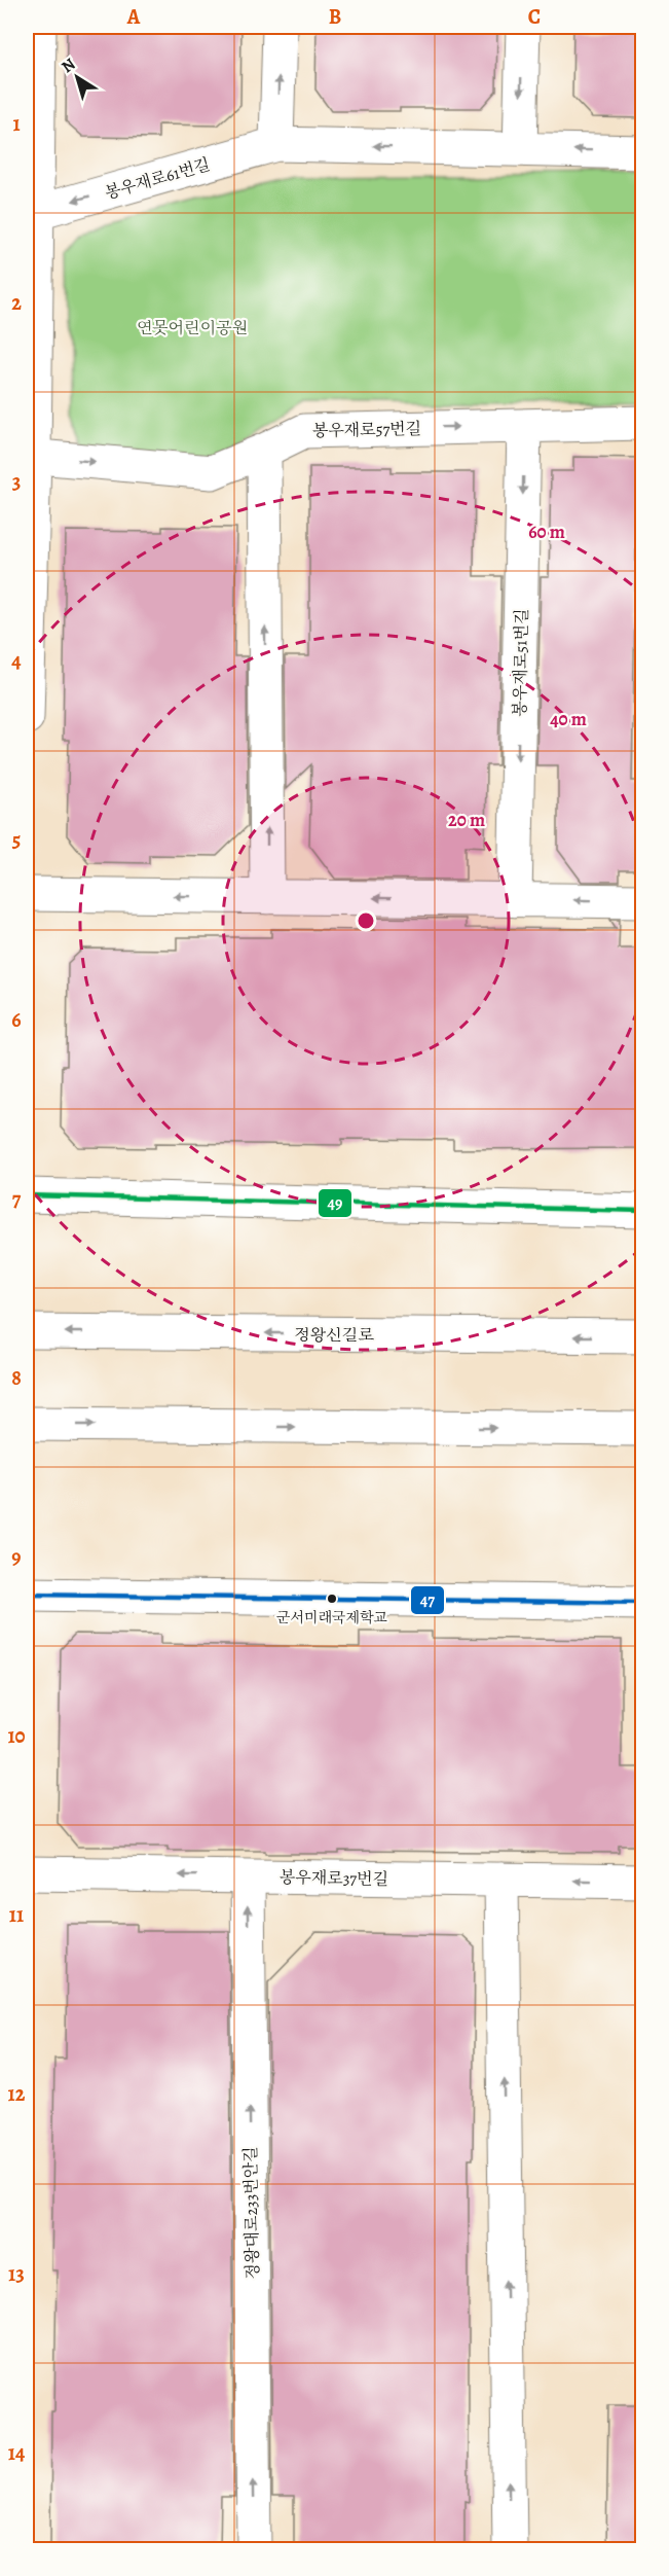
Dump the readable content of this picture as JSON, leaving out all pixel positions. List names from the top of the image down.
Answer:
{
  "streets": {
    "street": [
      "봉우재로61번길",
      "봉우재로57번길",
      "봉우재로51번길",
      "정왕신길로",
      "봉우재로37번길",
      "정왕대로233번안길"
    ]
  },
  "crossings": [
    ["봉우재로57번길", "봉우재로51번길"],
    ["봉우재로37번길", "정왕대로233번안길"]
  ],
  "one_way": ["봉우재로61번길", "봉우재로57번길"],
  "parks": ["연못어린이공원"],
  "places": ["군서미래국제학교"],
  "lines": ["transit line 49", "transit line 47"],
  "north": "top left",
  "grid": {
    "columns": ["A", "B", "C"],
    "rows": [
      "1",
      "2",
      "3",
      "4",
      "5",
      "6",
      "7",
      "8",
      "9",
      "10",
      "11",
      "12",
      "13",
      "14"
    ]
  },
  "rings": ["60 m", "40 m", "20 m"]
}
